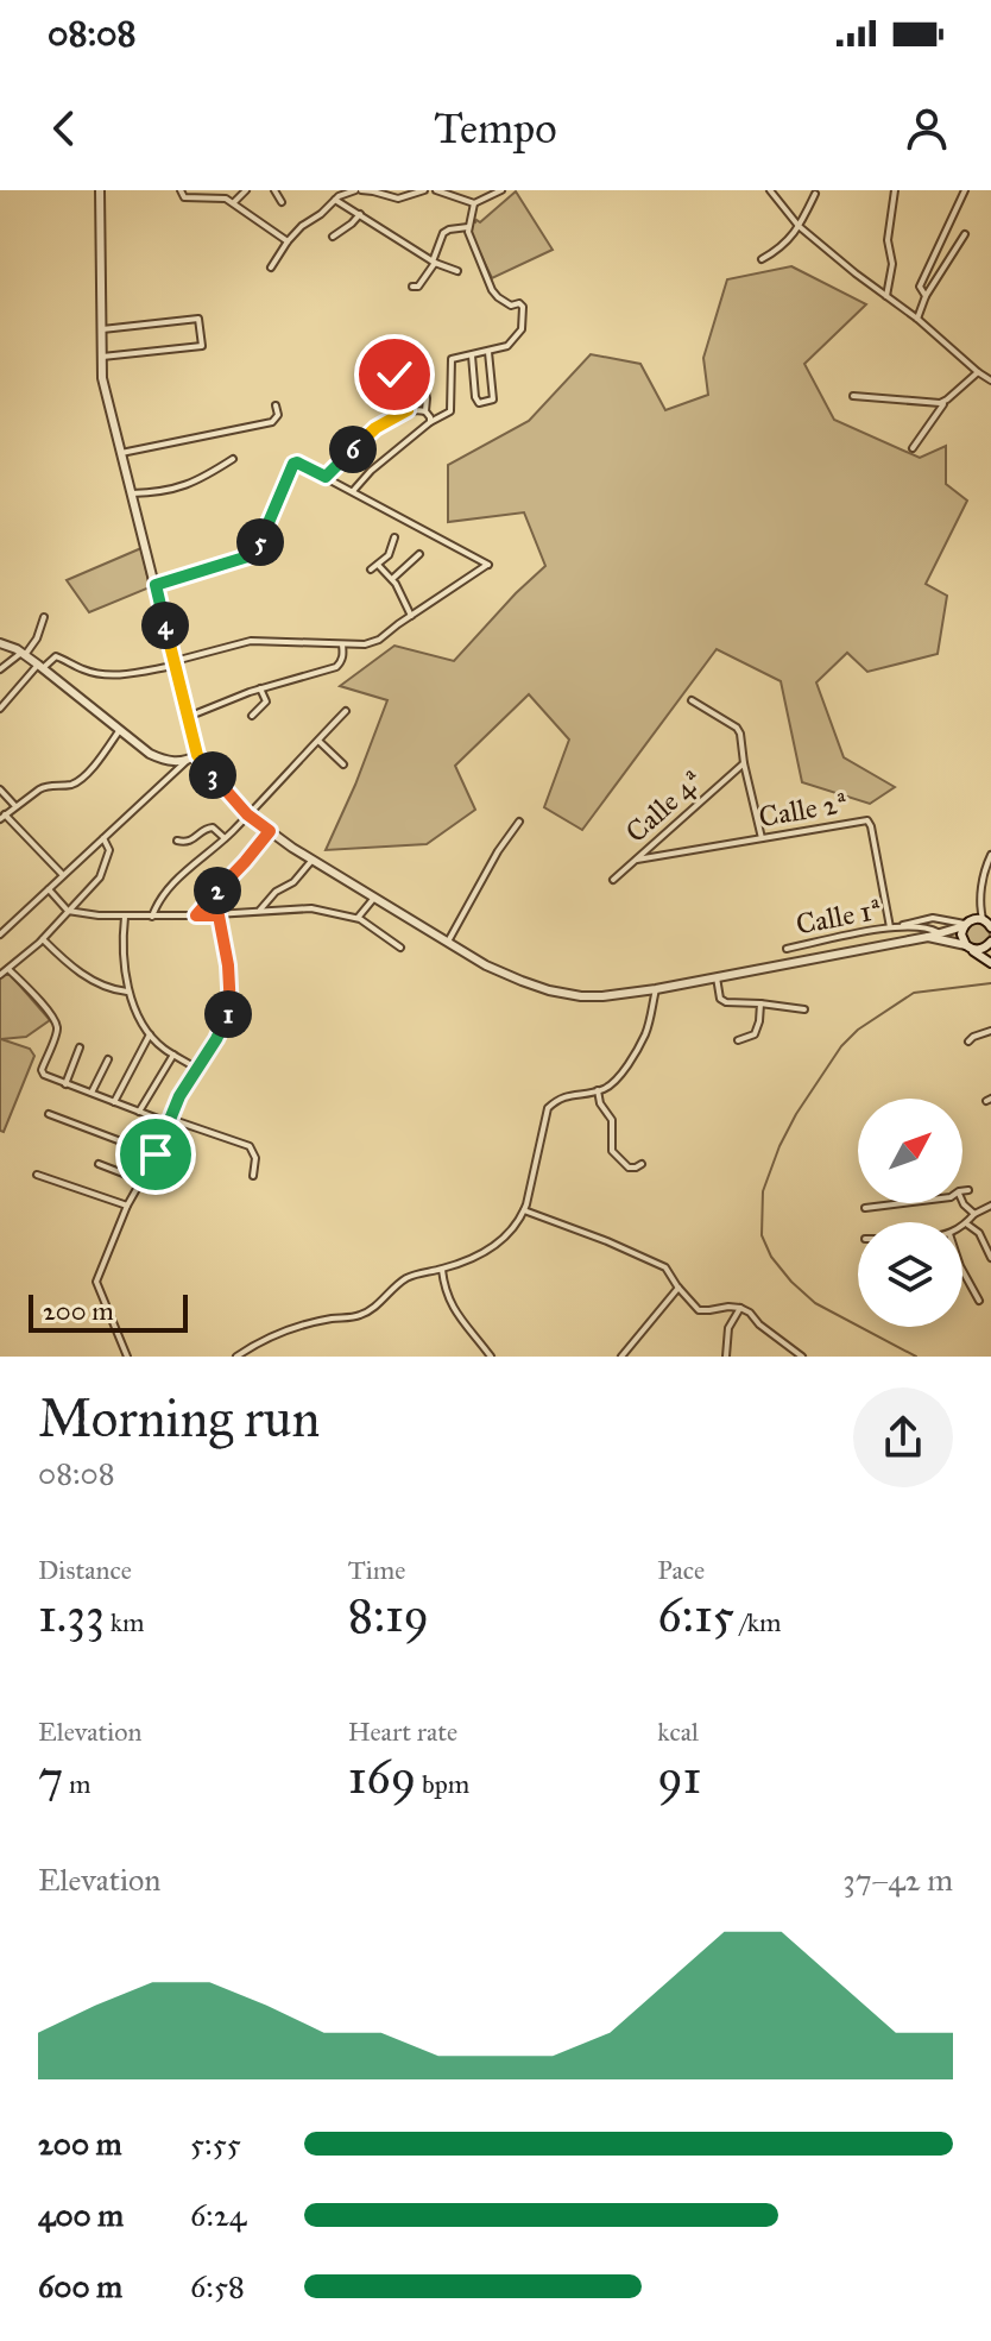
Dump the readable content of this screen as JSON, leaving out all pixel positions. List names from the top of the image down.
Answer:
{
  "streets": {
    "street": ["Calle 4ª", "Calle 2ª", "Calle 1ª"]
  },
  "crossings": [
    ["Calle 4ª", "Calle 2ª"],
    ["Calle 2ª", "Calle 1ª"]
  ],
  "scale_bar": "200 m",
  "north": "top right",
  "page": {
    "status": "08:08",
    "header": "Tempo",
    "pins": [
      "6",
      "5",
      "4",
      "3",
      "2",
      "1"
    ],
    "scale": "200 m",
    "heading": ["Morning run", "08:08"],
    "stats": [
      ["Distance", "1.33 km"],
      ["Time", "8:19"],
      ["Pace", "6:15 /km"],
      ["Elevation", "7 m"],
      ["Heart rate", "169 bpm"],
      ["kcal", "91"]
    ],
    "chart": ["Elevation", "37–42 m"],
    "list": [
      {
        "name": "200 m",
        "note": "5:55"
      },
      {
        "name": "400 m",
        "note": "6:24"
      },
      {
        "name": "600 m",
        "note": "6:58"
      }
    ]
  }
}
